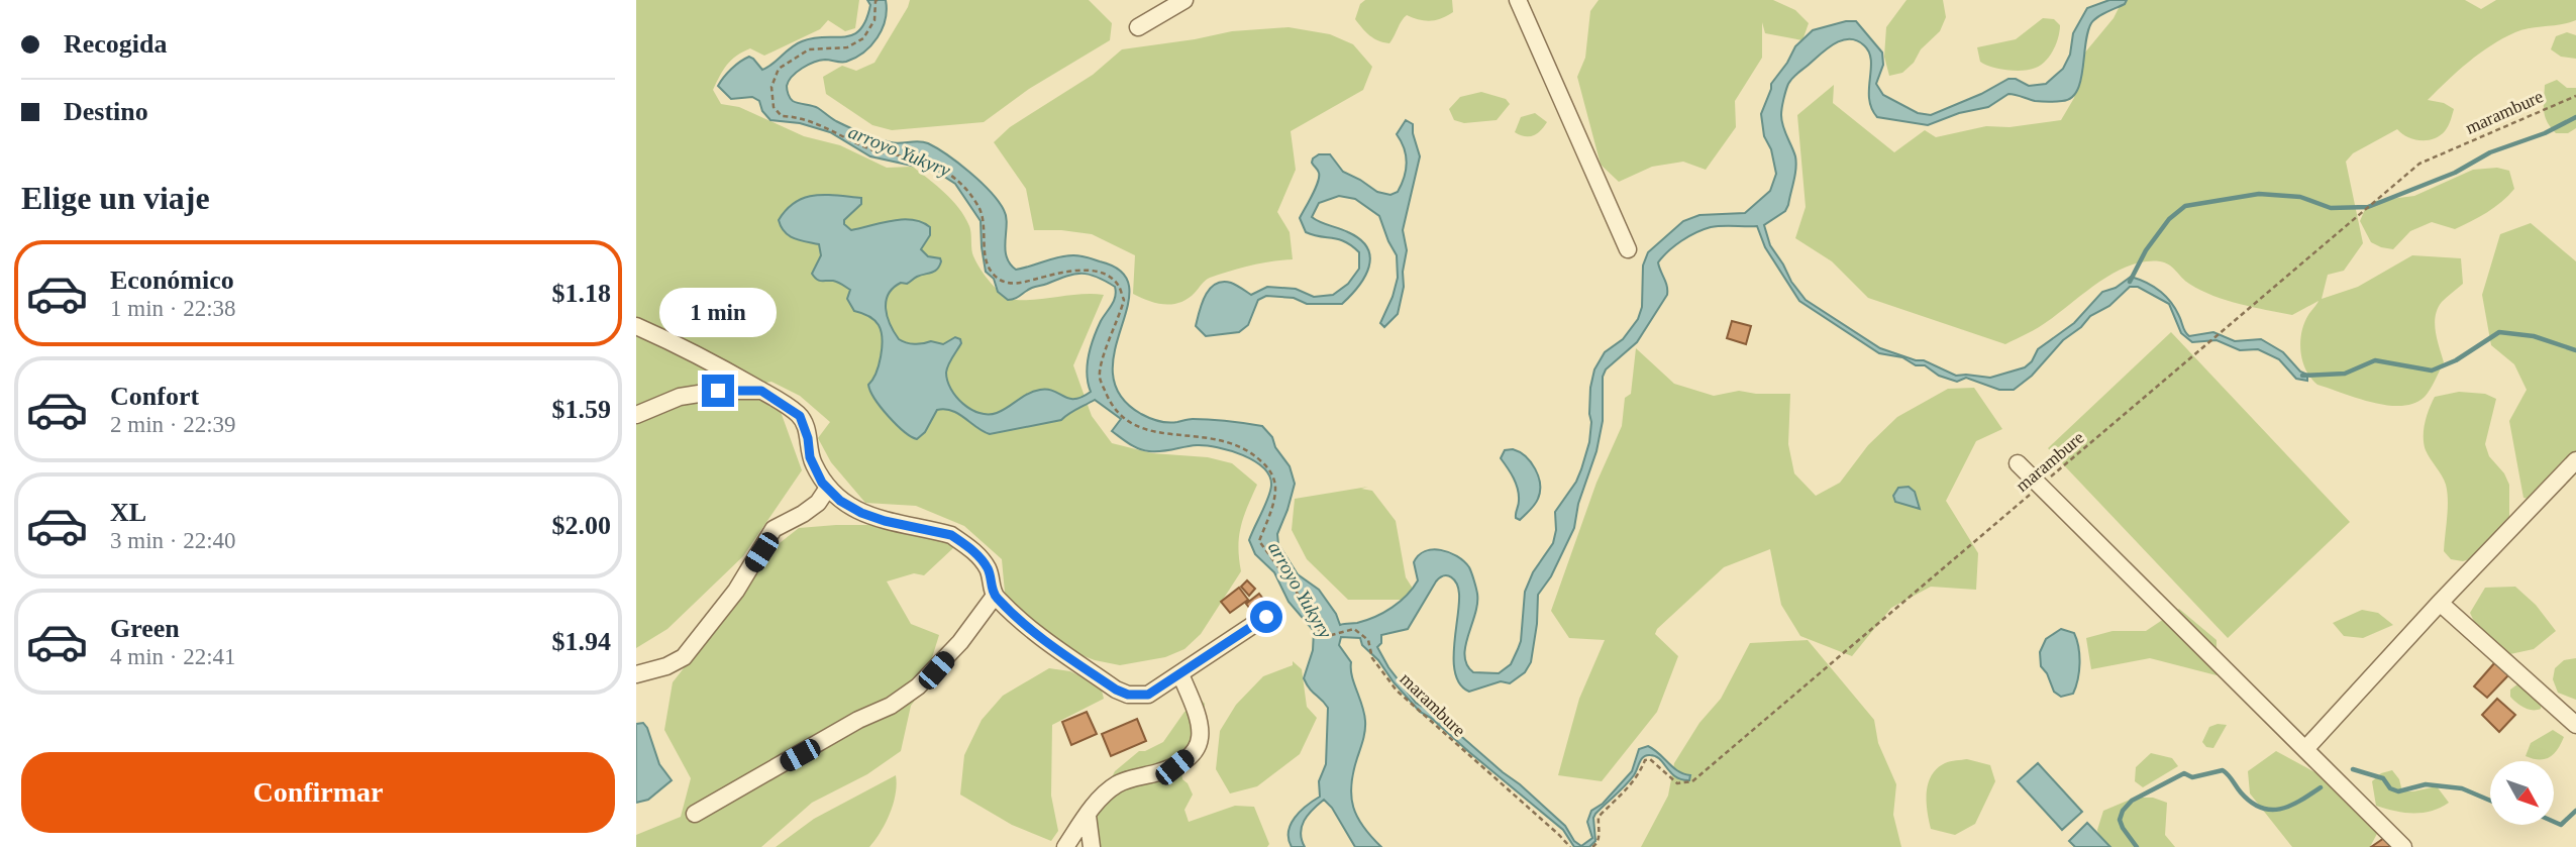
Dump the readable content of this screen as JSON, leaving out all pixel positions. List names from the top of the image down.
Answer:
{
  "streets": {
    "path": ["marambure"]
  },
  "water": ["arroyo Yukyry"],
  "north": "bottom right",
  "page": {
    "banner": ["Recogida", "Destino"],
    "heading": "Elige un viaje",
    "list": [
      {
        "name": "Económico",
        "note": "1 min · 22:38",
        "value": "$1.18"
      },
      {
        "name": "Confort",
        "note": "2 min · 22:39",
        "value": "$1.59"
      },
      {
        "name": "XL",
        "note": "3 min · 22:40",
        "value": "$2.00"
      },
      {
        "name": "Green",
        "note": "4 min · 22:41",
        "value": "$1.94"
      }
    ],
    "bubble": "1 min",
    "buttons": "Confirmar"
  }
}
